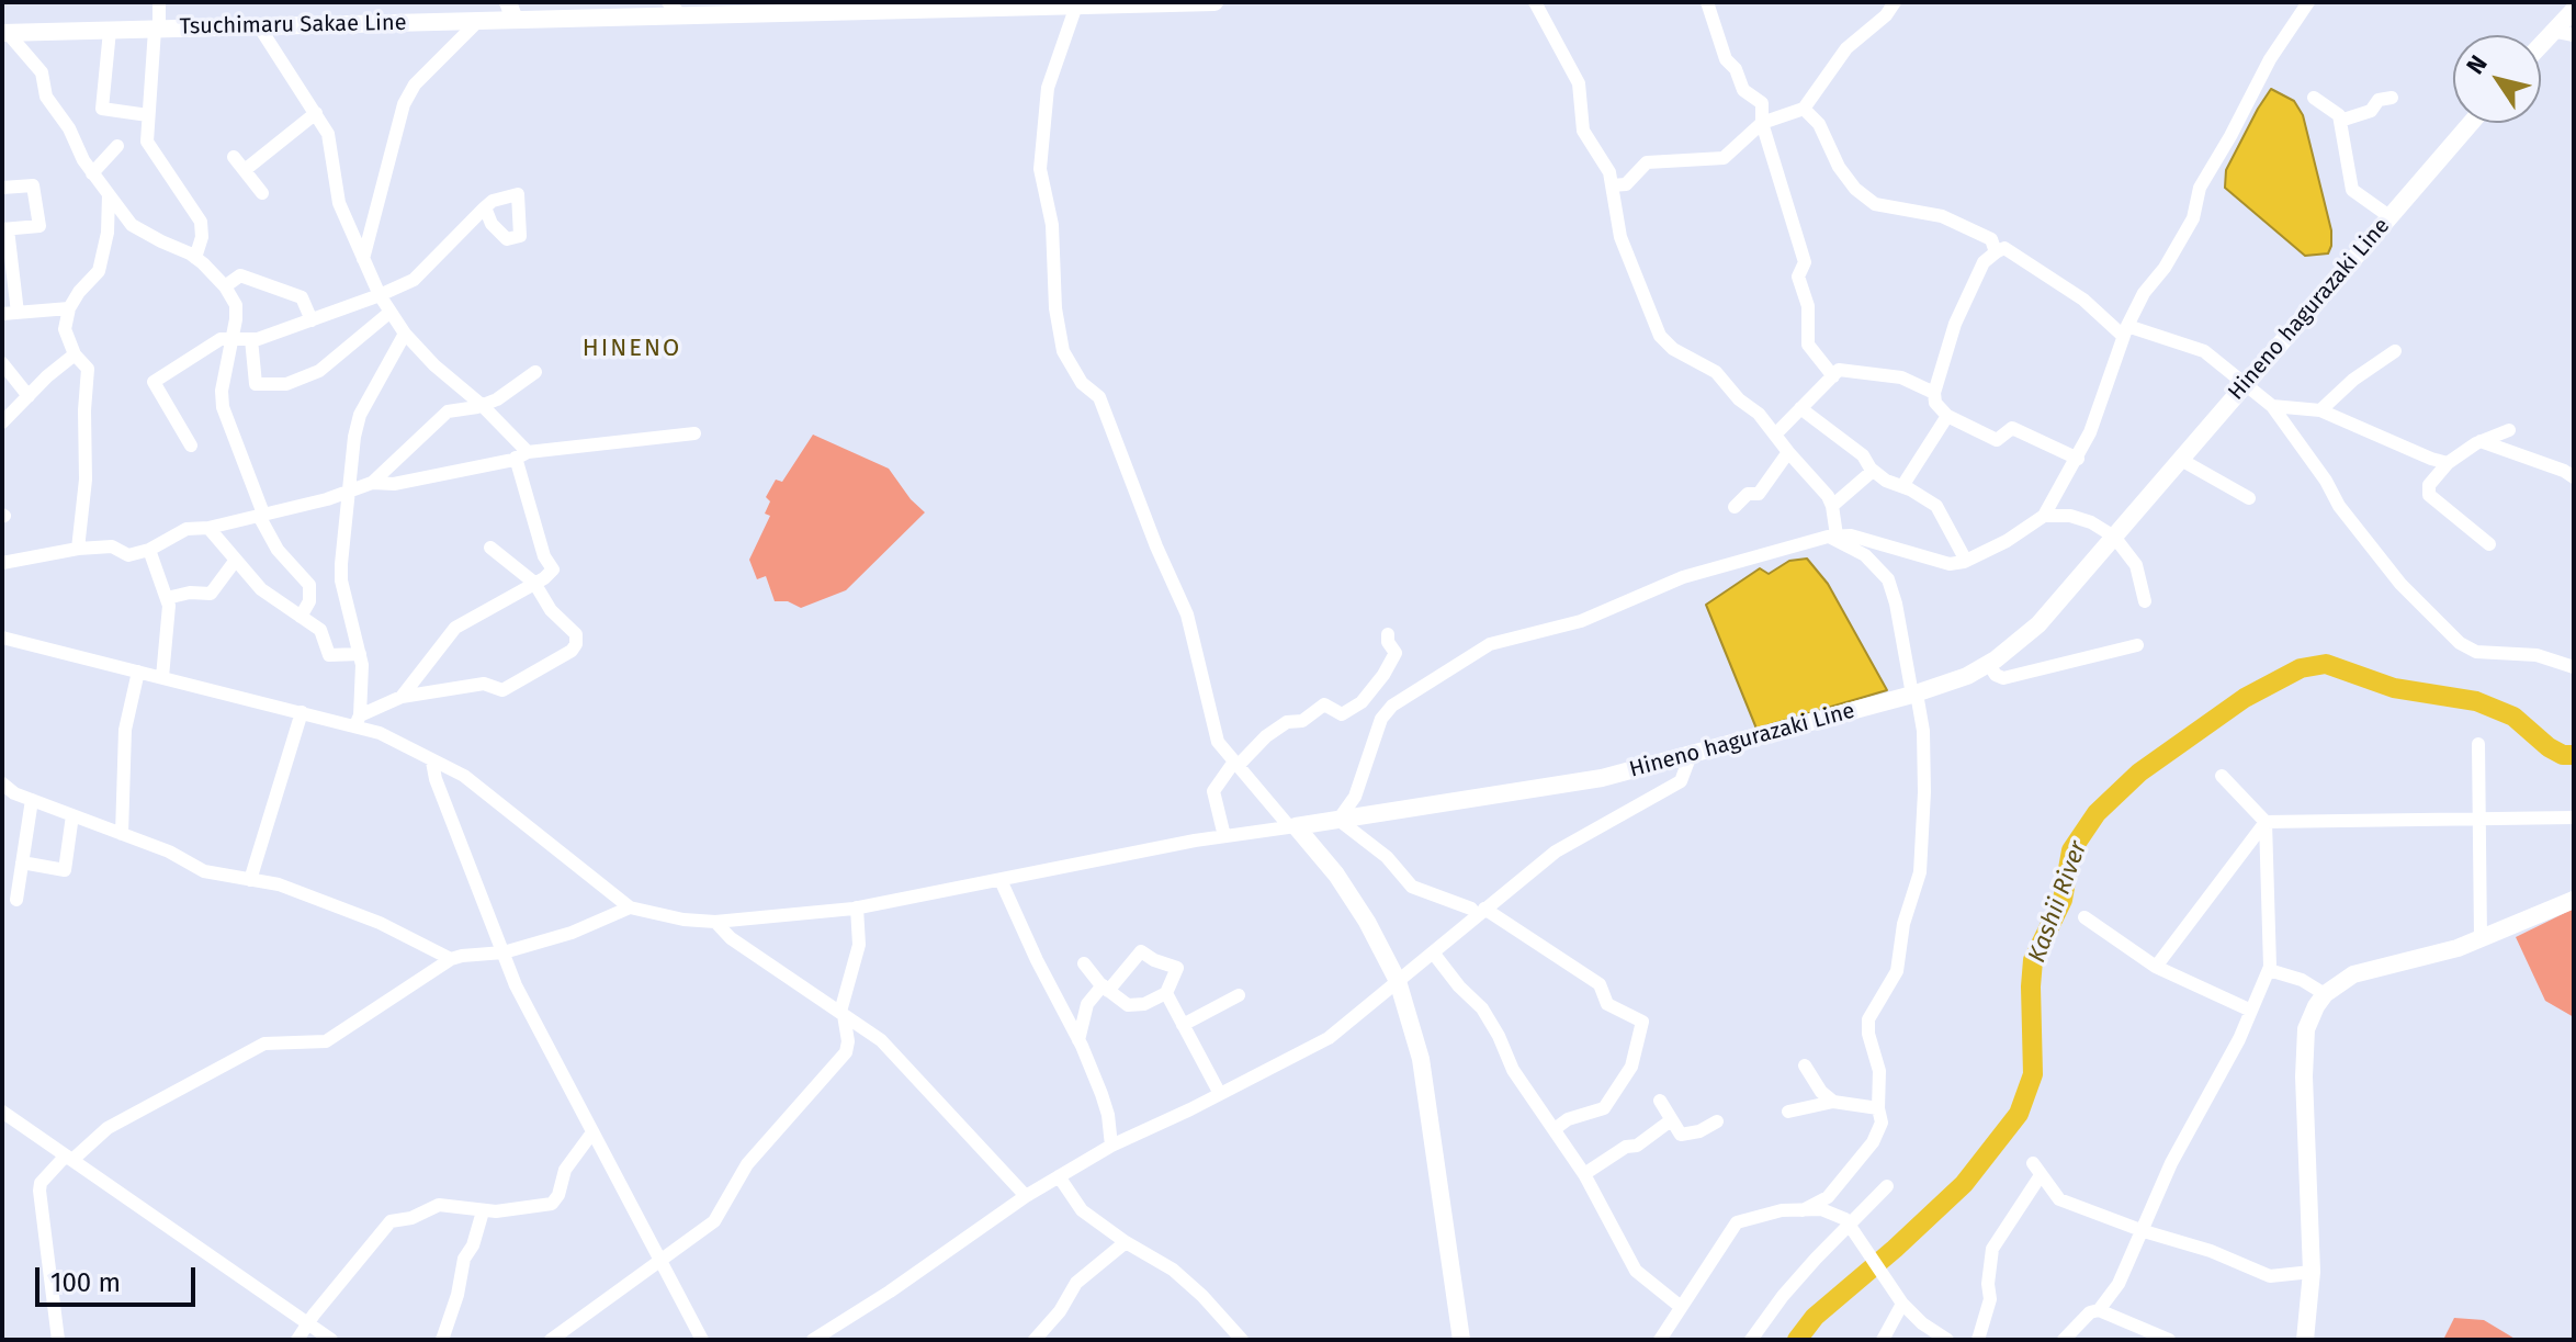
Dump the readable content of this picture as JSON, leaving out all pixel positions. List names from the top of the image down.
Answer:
{
  "streets": {
    "main road": ["Tsuchimaru Sakae Line", "Hineno hagurazaki Line"]
  },
  "districts": ["HINENO"],
  "water": ["Kashii River"],
  "scale_bar": "100 m",
  "north": "top left"
}
